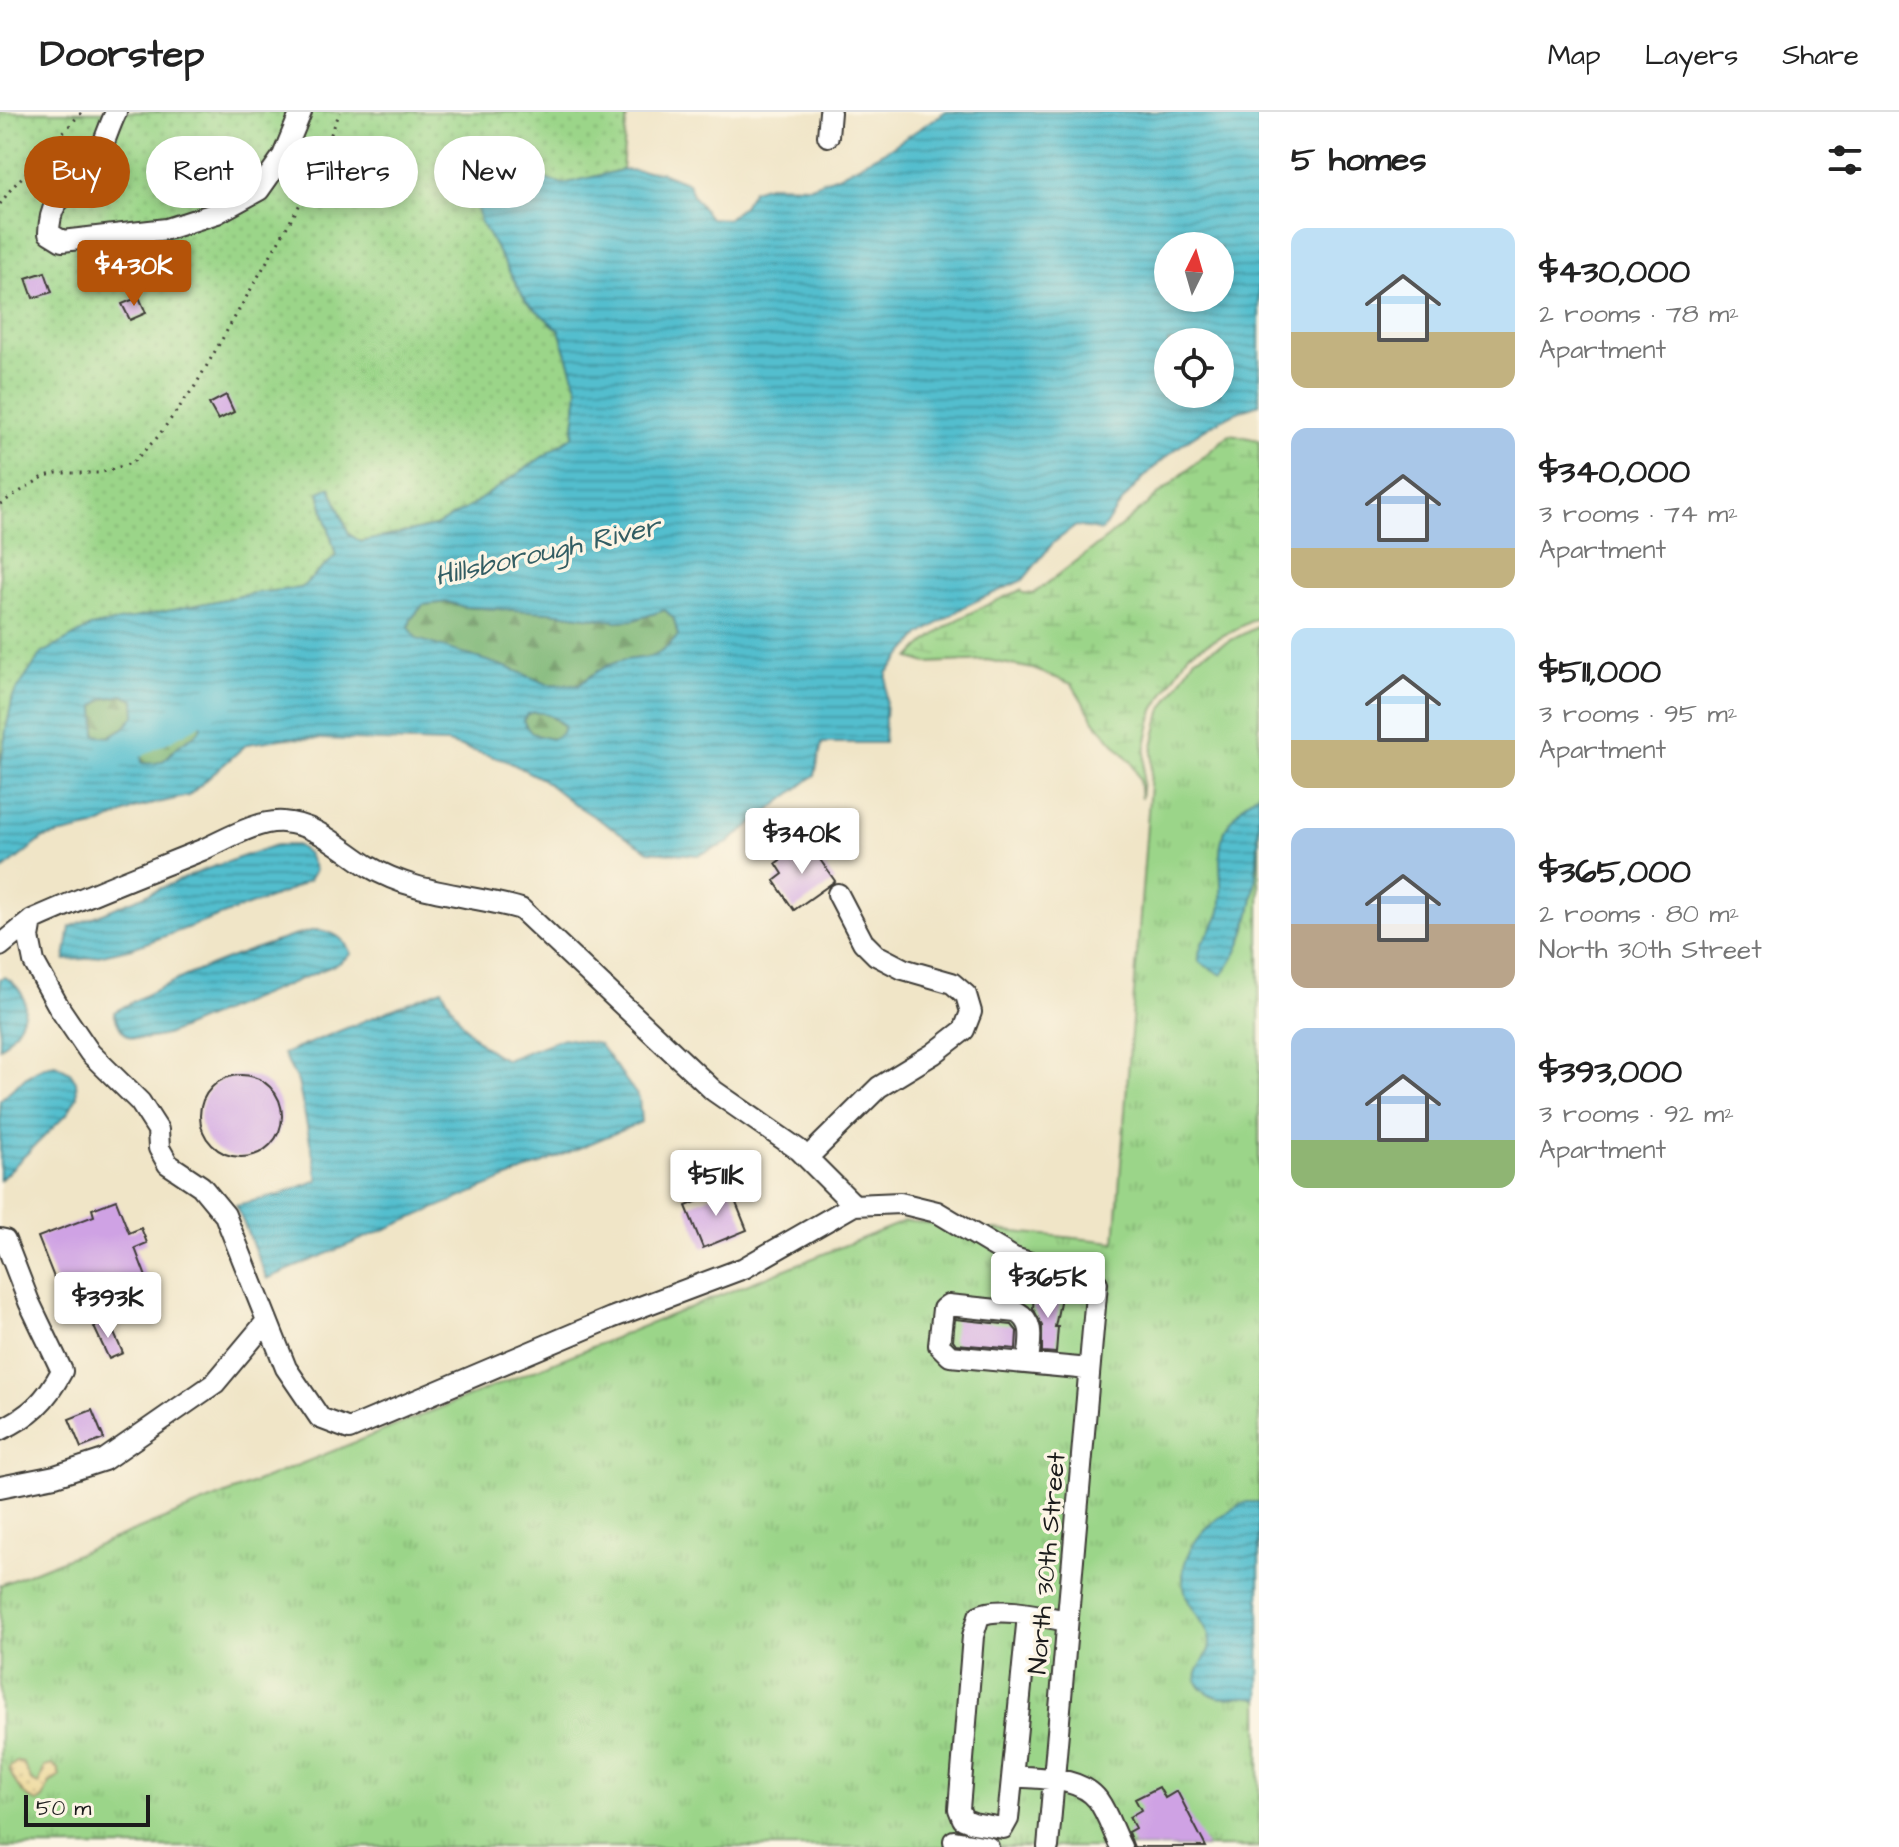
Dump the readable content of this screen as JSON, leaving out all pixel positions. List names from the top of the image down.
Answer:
{
  "streets": {
    "street": ["North 30th Street"]
  },
  "water": ["Hillsborough River"],
  "scale_bar": "50 m",
  "north": "top",
  "page": {
    "header": "Doorstep",
    "nav": ["Map", "Layers", "Share"],
    "heading": "5 homes",
    "chip": [
      "Buy",
      "Rent",
      "Filters",
      "New"
    ],
    "list": [
      {
        "name": "$430,000",
        "note": "2 rooms · 78 m² · Apartment"
      },
      {
        "name": "$340,000",
        "note": "3 rooms · 74 m² · Apartment"
      },
      {
        "name": "$511,000",
        "note": "3 rooms · 95 m² · Apartment"
      },
      {
        "name": "$365,000",
        "note": "2 rooms · 80 m² · North 30th Street"
      },
      {
        "name": "$393,000",
        "note": "3 rooms · 92 m² · Apartment"
      }
    ],
    "price": [
      "$430K",
      "$340K",
      "$511K",
      "$365K",
      "$393K"
    ],
    "scale": "50 m"
  }
}
